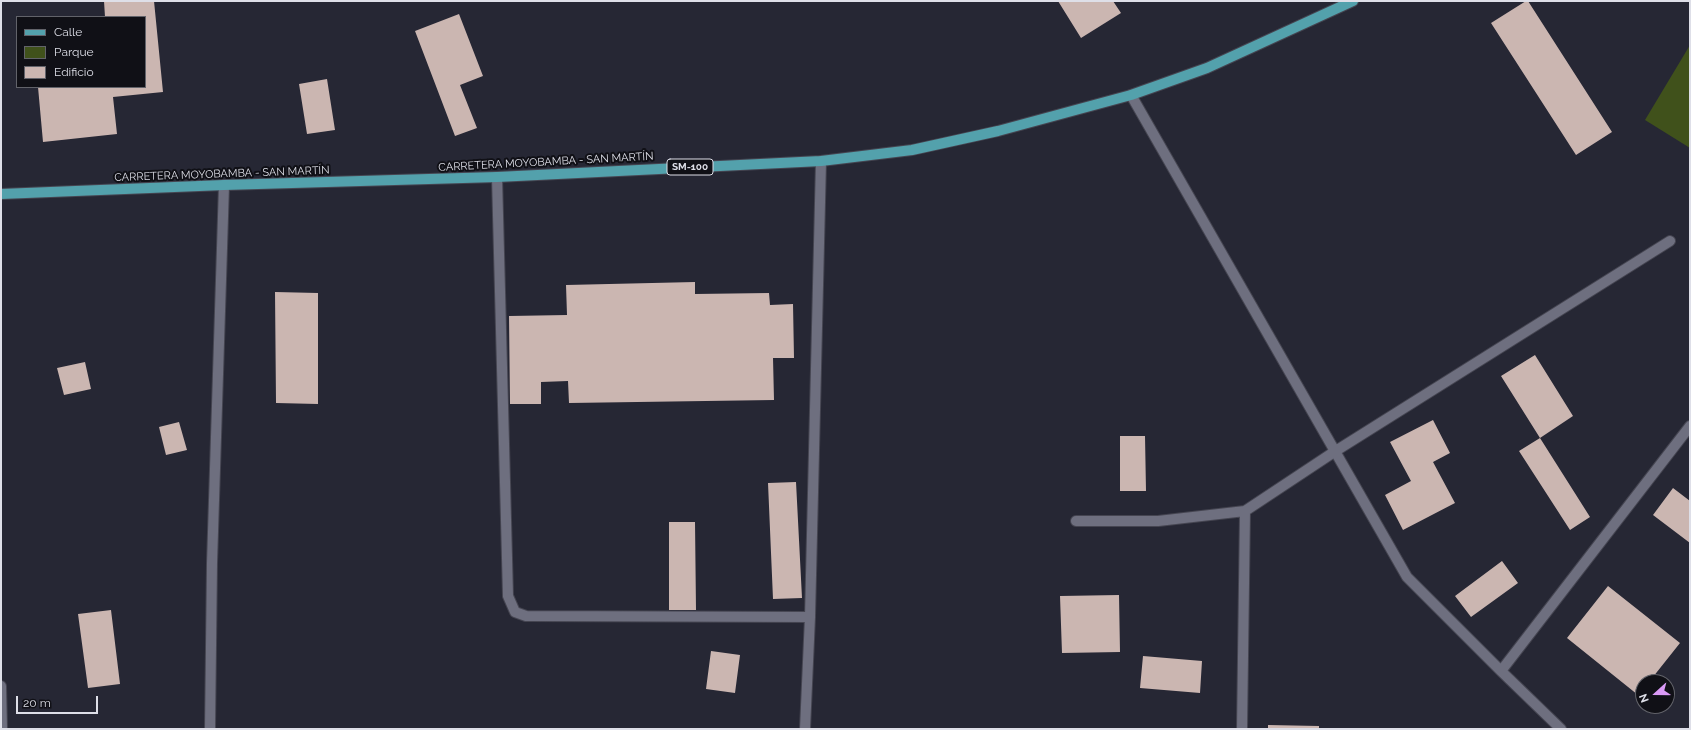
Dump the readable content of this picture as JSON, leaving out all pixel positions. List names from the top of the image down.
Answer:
{
  "streets": {
    "main road": ["CARRETERA MOYOBAMBA - SAN MARTÍN", "SM-100"]
  },
  "legend": ["Calle", "Parque", "Edificio"],
  "scale_bar": "20 m",
  "north": "left"
}
